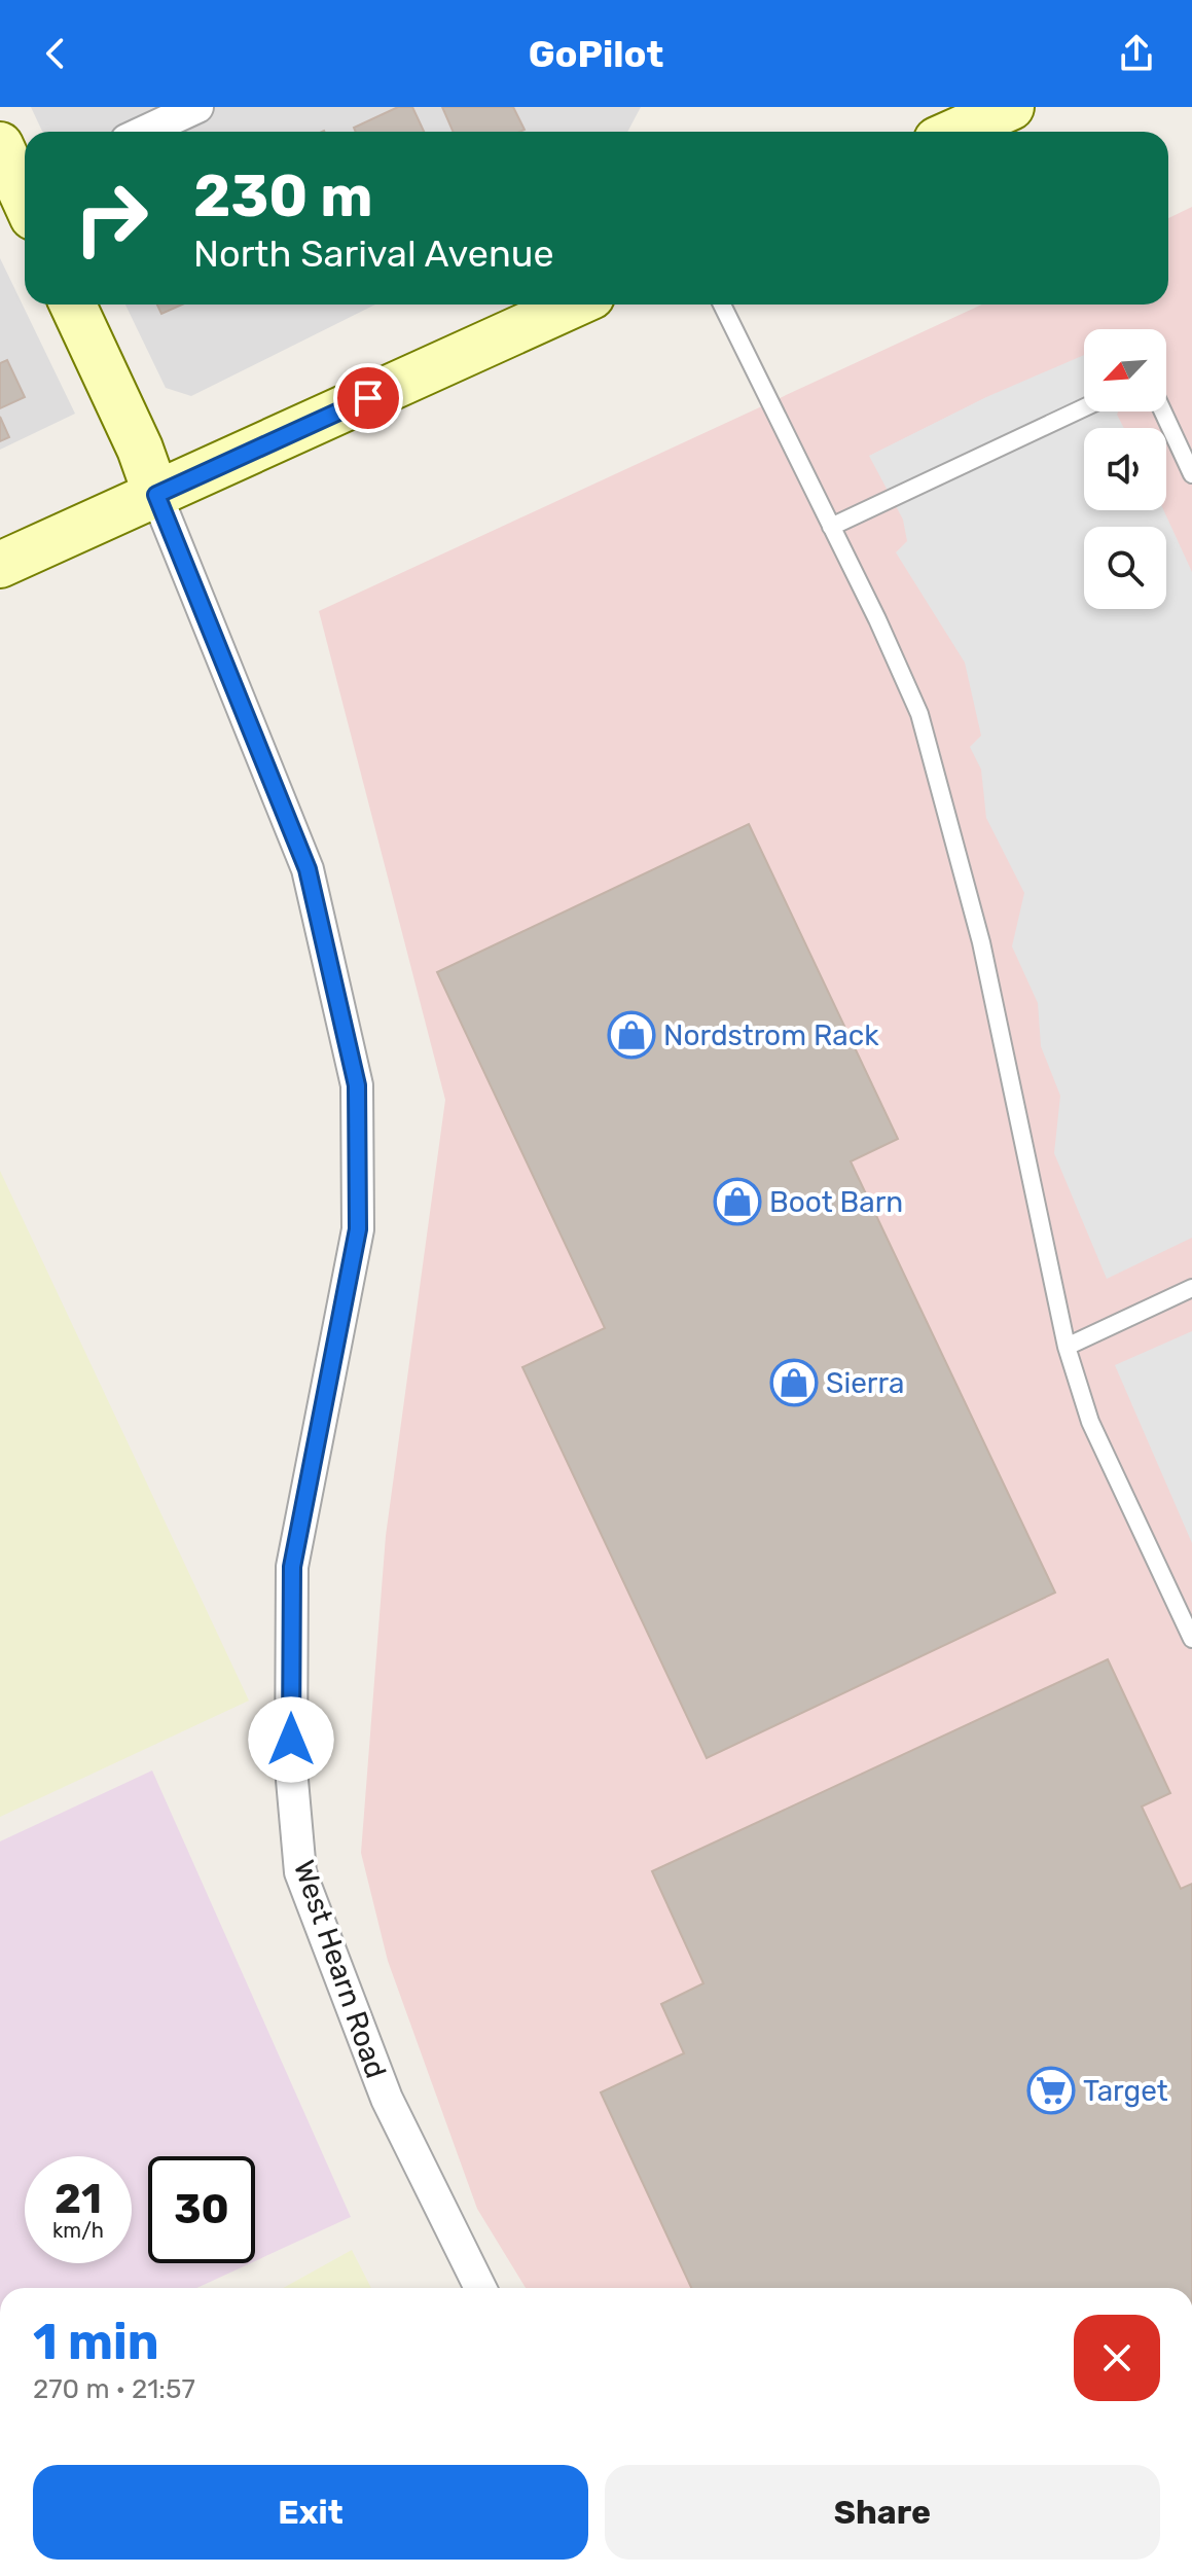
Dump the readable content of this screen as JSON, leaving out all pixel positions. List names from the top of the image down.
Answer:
{
  "streets": {
    "main road": ["West Hearn Road"]
  },
  "places": {
    "shop": ["Nordstrom Rack", "Boot Barn", "Sierra"],
    "supermarket": ["Target"]
  },
  "north": "bottom left",
  "page": {
    "header": "GoPilot",
    "turn": ["230 m", "North Sarival Avenue"],
    "speed": "21 km/h",
    "limit": "30",
    "heading": ["1 min", "270 m · 21:57"],
    "buttons": ["Exit", "Share"]
  }
}
